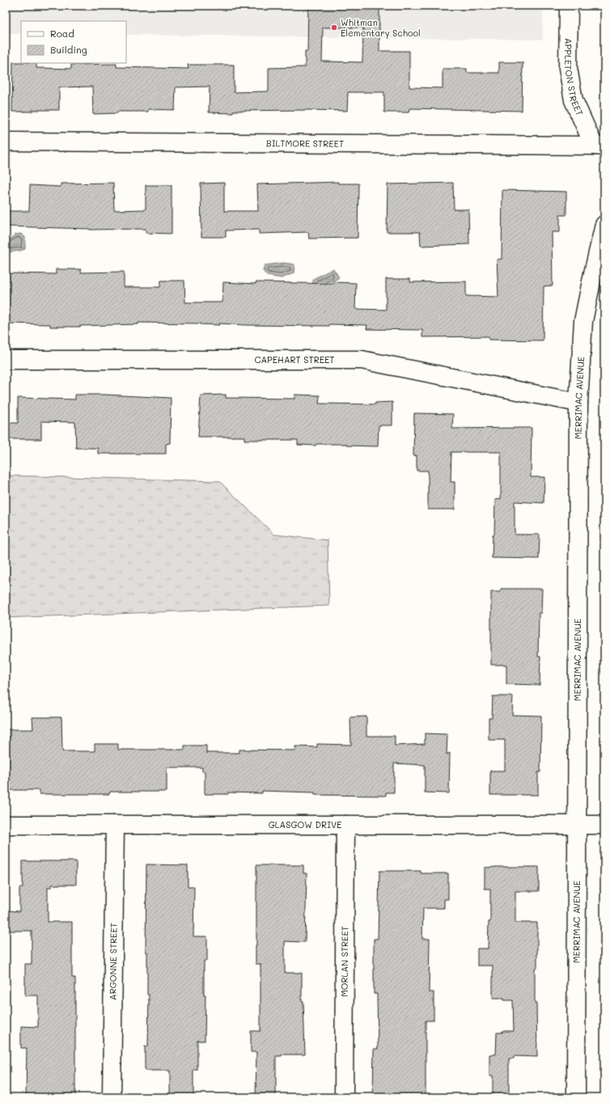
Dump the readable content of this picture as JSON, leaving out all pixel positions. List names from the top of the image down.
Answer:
{
  "streets": {
    "street": [
      "APPLETON STREET",
      "BILTMORE STREET",
      "CAPEHART STREET",
      "MERRIMAC AVENUE",
      "GLASGOW DRIVE",
      "ARGONNE STREET",
      "MORLAN STREET"
    ]
  },
  "crossings": [
    ["APPLETON STREET", "BILTMORE STREET"],
    ["CAPEHART STREET", "MERRIMAC AVENUE"],
    ["MERRIMAC AVENUE", "GLASGOW DRIVE"],
    ["GLASGOW DRIVE", "ARGONNE STREET"],
    ["GLASGOW DRIVE", "MORLAN STREET"]
  ],
  "places": ["Whitman Elementary School"],
  "legend": ["Road", "Building"]
}
